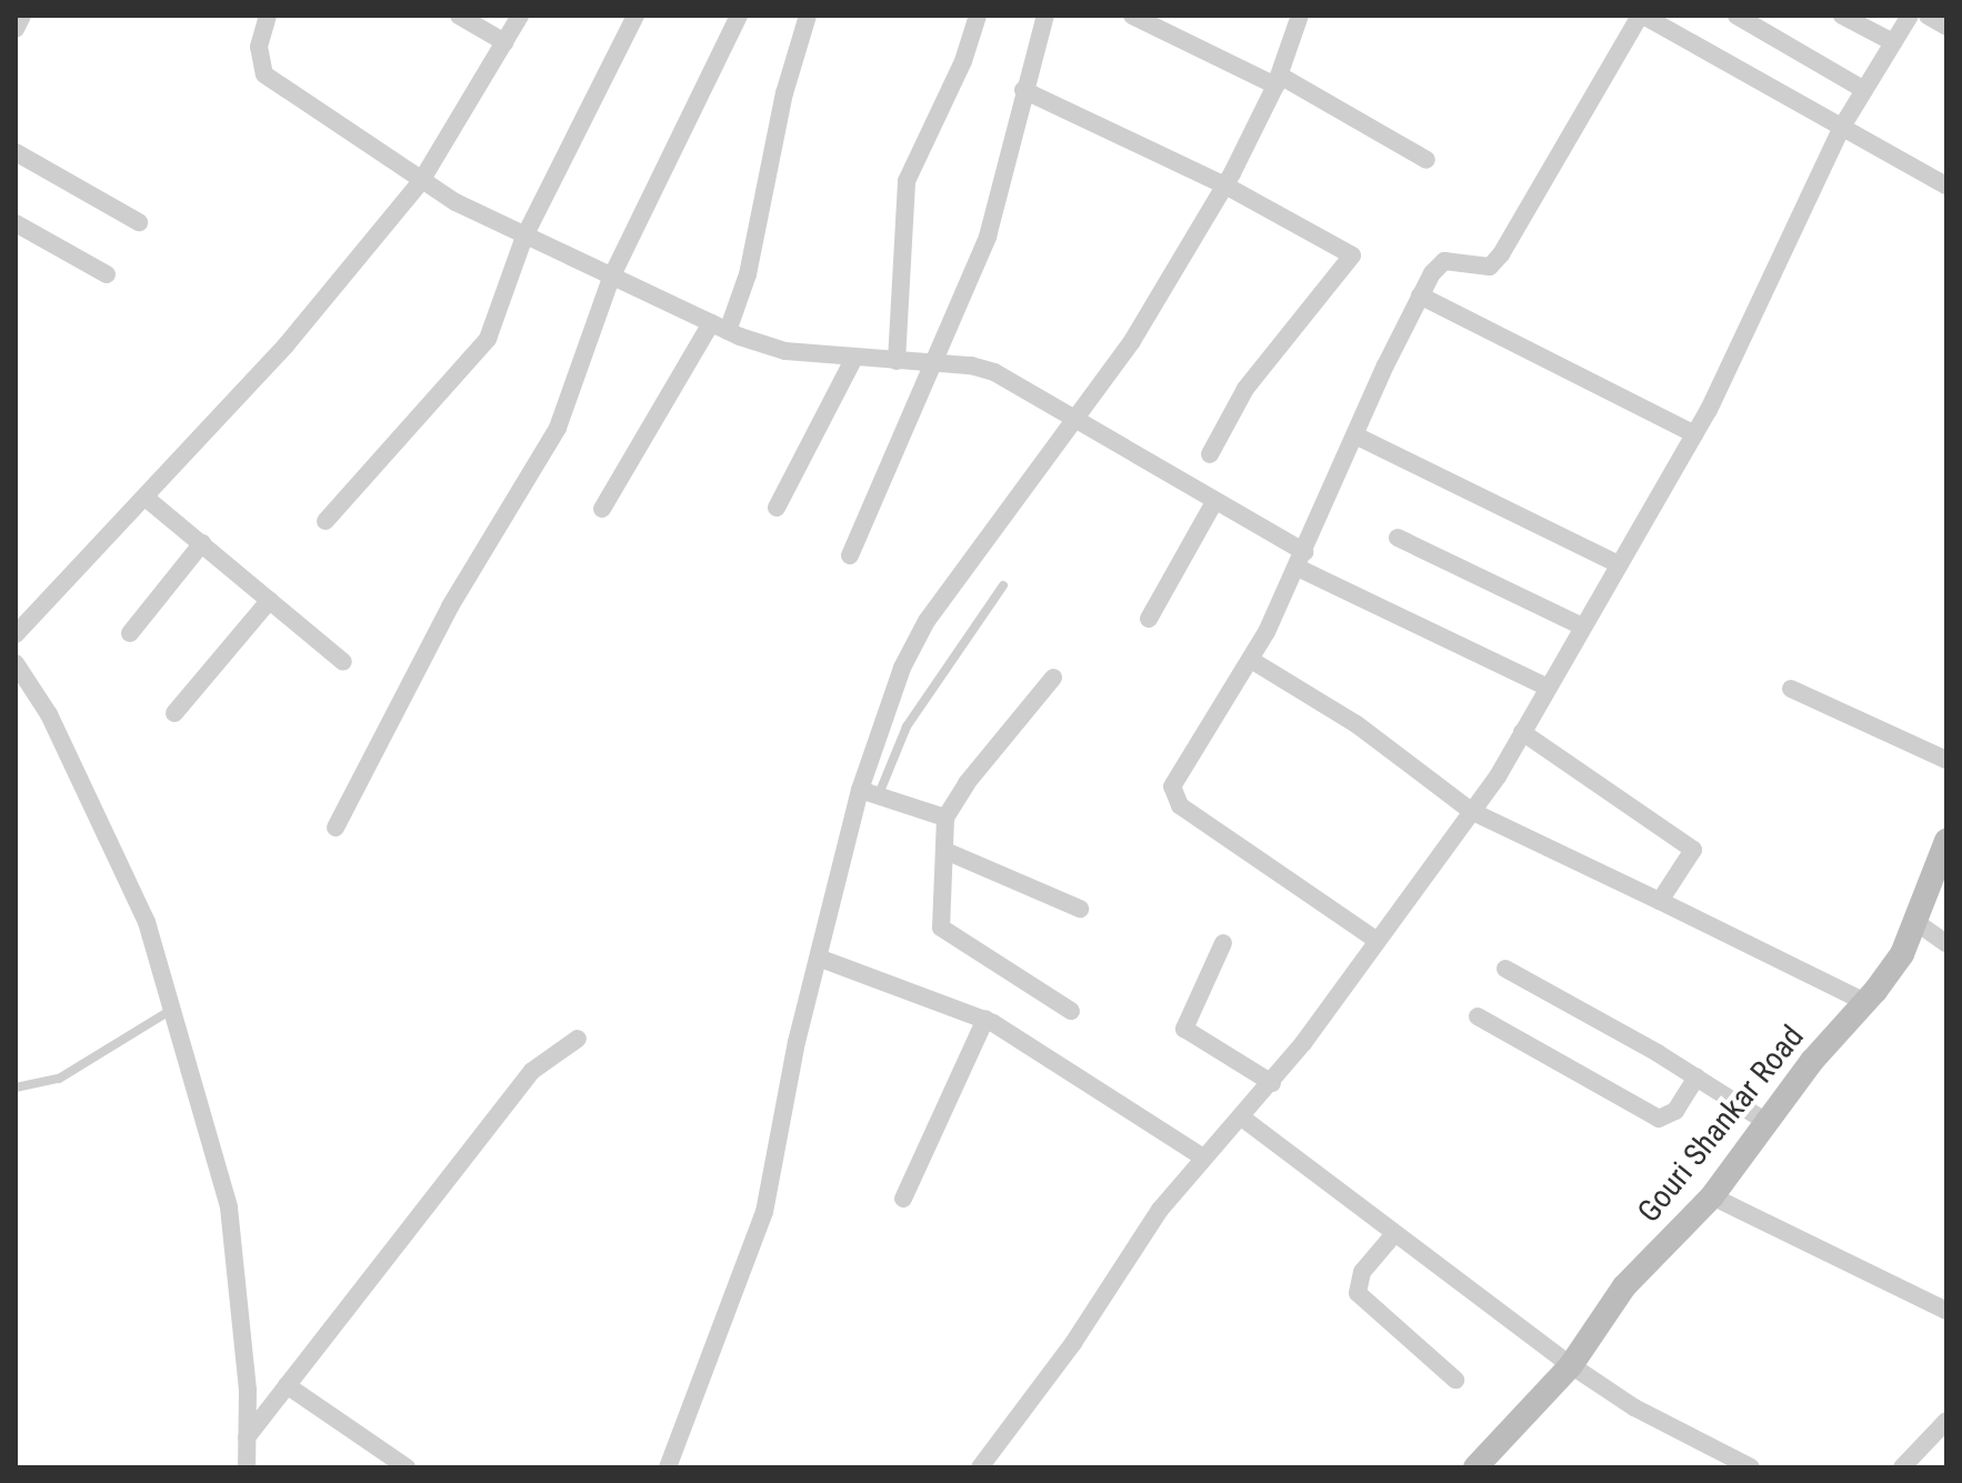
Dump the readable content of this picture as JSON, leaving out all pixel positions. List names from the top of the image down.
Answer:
{
  "streets": {
    "street": ["Gouri Shankar Road"]
  }
}
